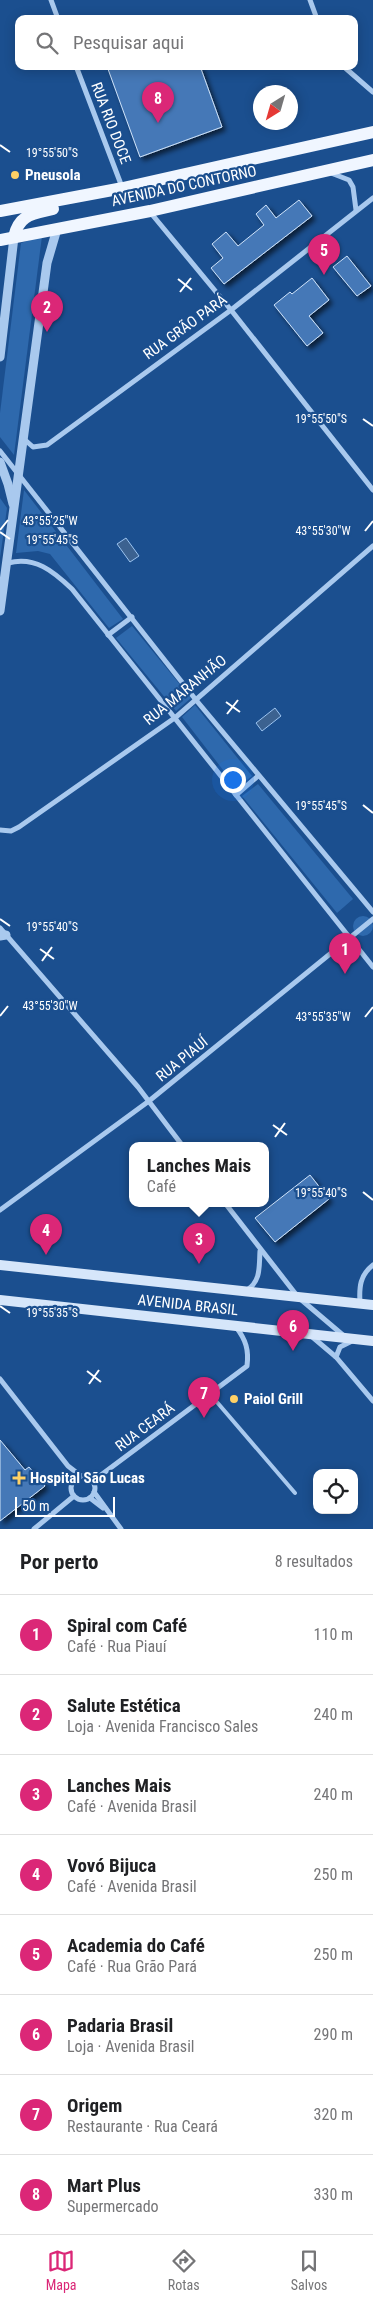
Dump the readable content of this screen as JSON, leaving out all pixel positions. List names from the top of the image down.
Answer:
{
  "streets": {
    "main road": ["AVENIDA DO CONTORNO", "AVENIDA BRASIL"],
    "street": [
      "RUA RIO DOCE",
      "RUA GRÃO PARÁ",
      "RUA MARANHÃO",
      "RUA PIAUÍ",
      "RUA CEARÁ"
    ]
  },
  "crossings": [
    ["RUA RIO DOCE", "AVENIDA DO CONTORNO"],
    ["AVENIDA BRASIL", "RUA CEARÁ"]
  ],
  "places": {
    "other": ["Pneusola", "Paiol Grill"],
    "health": ["Hospital São Lucas"]
  },
  "scale_bar": "50 m",
  "north": "bottom left",
  "page": {
    "search": "Pesquisar aqui",
    "pins": [
      "8",
      "5",
      "2",
      "1",
      "4",
      "3",
      "6",
      "7"
    ],
    "popup": ["Lanches Mais", "Café"],
    "scale": "50 m",
    "heading": ["Por perto", "8 resultados"],
    "list": [
      {
        "mark": "1",
        "name": "Spiral com Café",
        "note": "Café · Rua Piauí",
        "value": "110 m"
      },
      {
        "mark": "2",
        "name": "Salute Estética",
        "note": "Loja · Avenida Francisco Sales",
        "value": "240 m"
      },
      {
        "mark": "3",
        "name": "Lanches Mais",
        "note": "Café · Avenida Brasil",
        "value": "240 m"
      },
      {
        "mark": "4",
        "name": "Vovó Bijuca",
        "note": "Café · Avenida Brasil",
        "value": "250 m"
      },
      {
        "mark": "5",
        "name": "Academia do Café",
        "note": "Café · Rua Grão Pará",
        "value": "250 m"
      },
      {
        "mark": "6",
        "name": "Padaria Brasil",
        "note": "Loja · Avenida Brasil",
        "value": "290 m"
      },
      {
        "mark": "7",
        "name": "Origem",
        "note": "Restaurante · Rua Ceará",
        "value": "320 m"
      },
      {
        "mark": "8",
        "name": "Mart Plus",
        "note": "Supermercado",
        "value": "330 m"
      }
    ],
    "nav": ["Mapa", "Rotas", "Salvos"]
  },
  "coordinates": [
    "19°55'50\"S",
    "43°55'25\"W",
    "43°55'30\"W",
    "19°55'45\"S",
    "19°55'40\"S",
    "43°55'35\"W",
    "19°55'35\"S"
  ]
}
